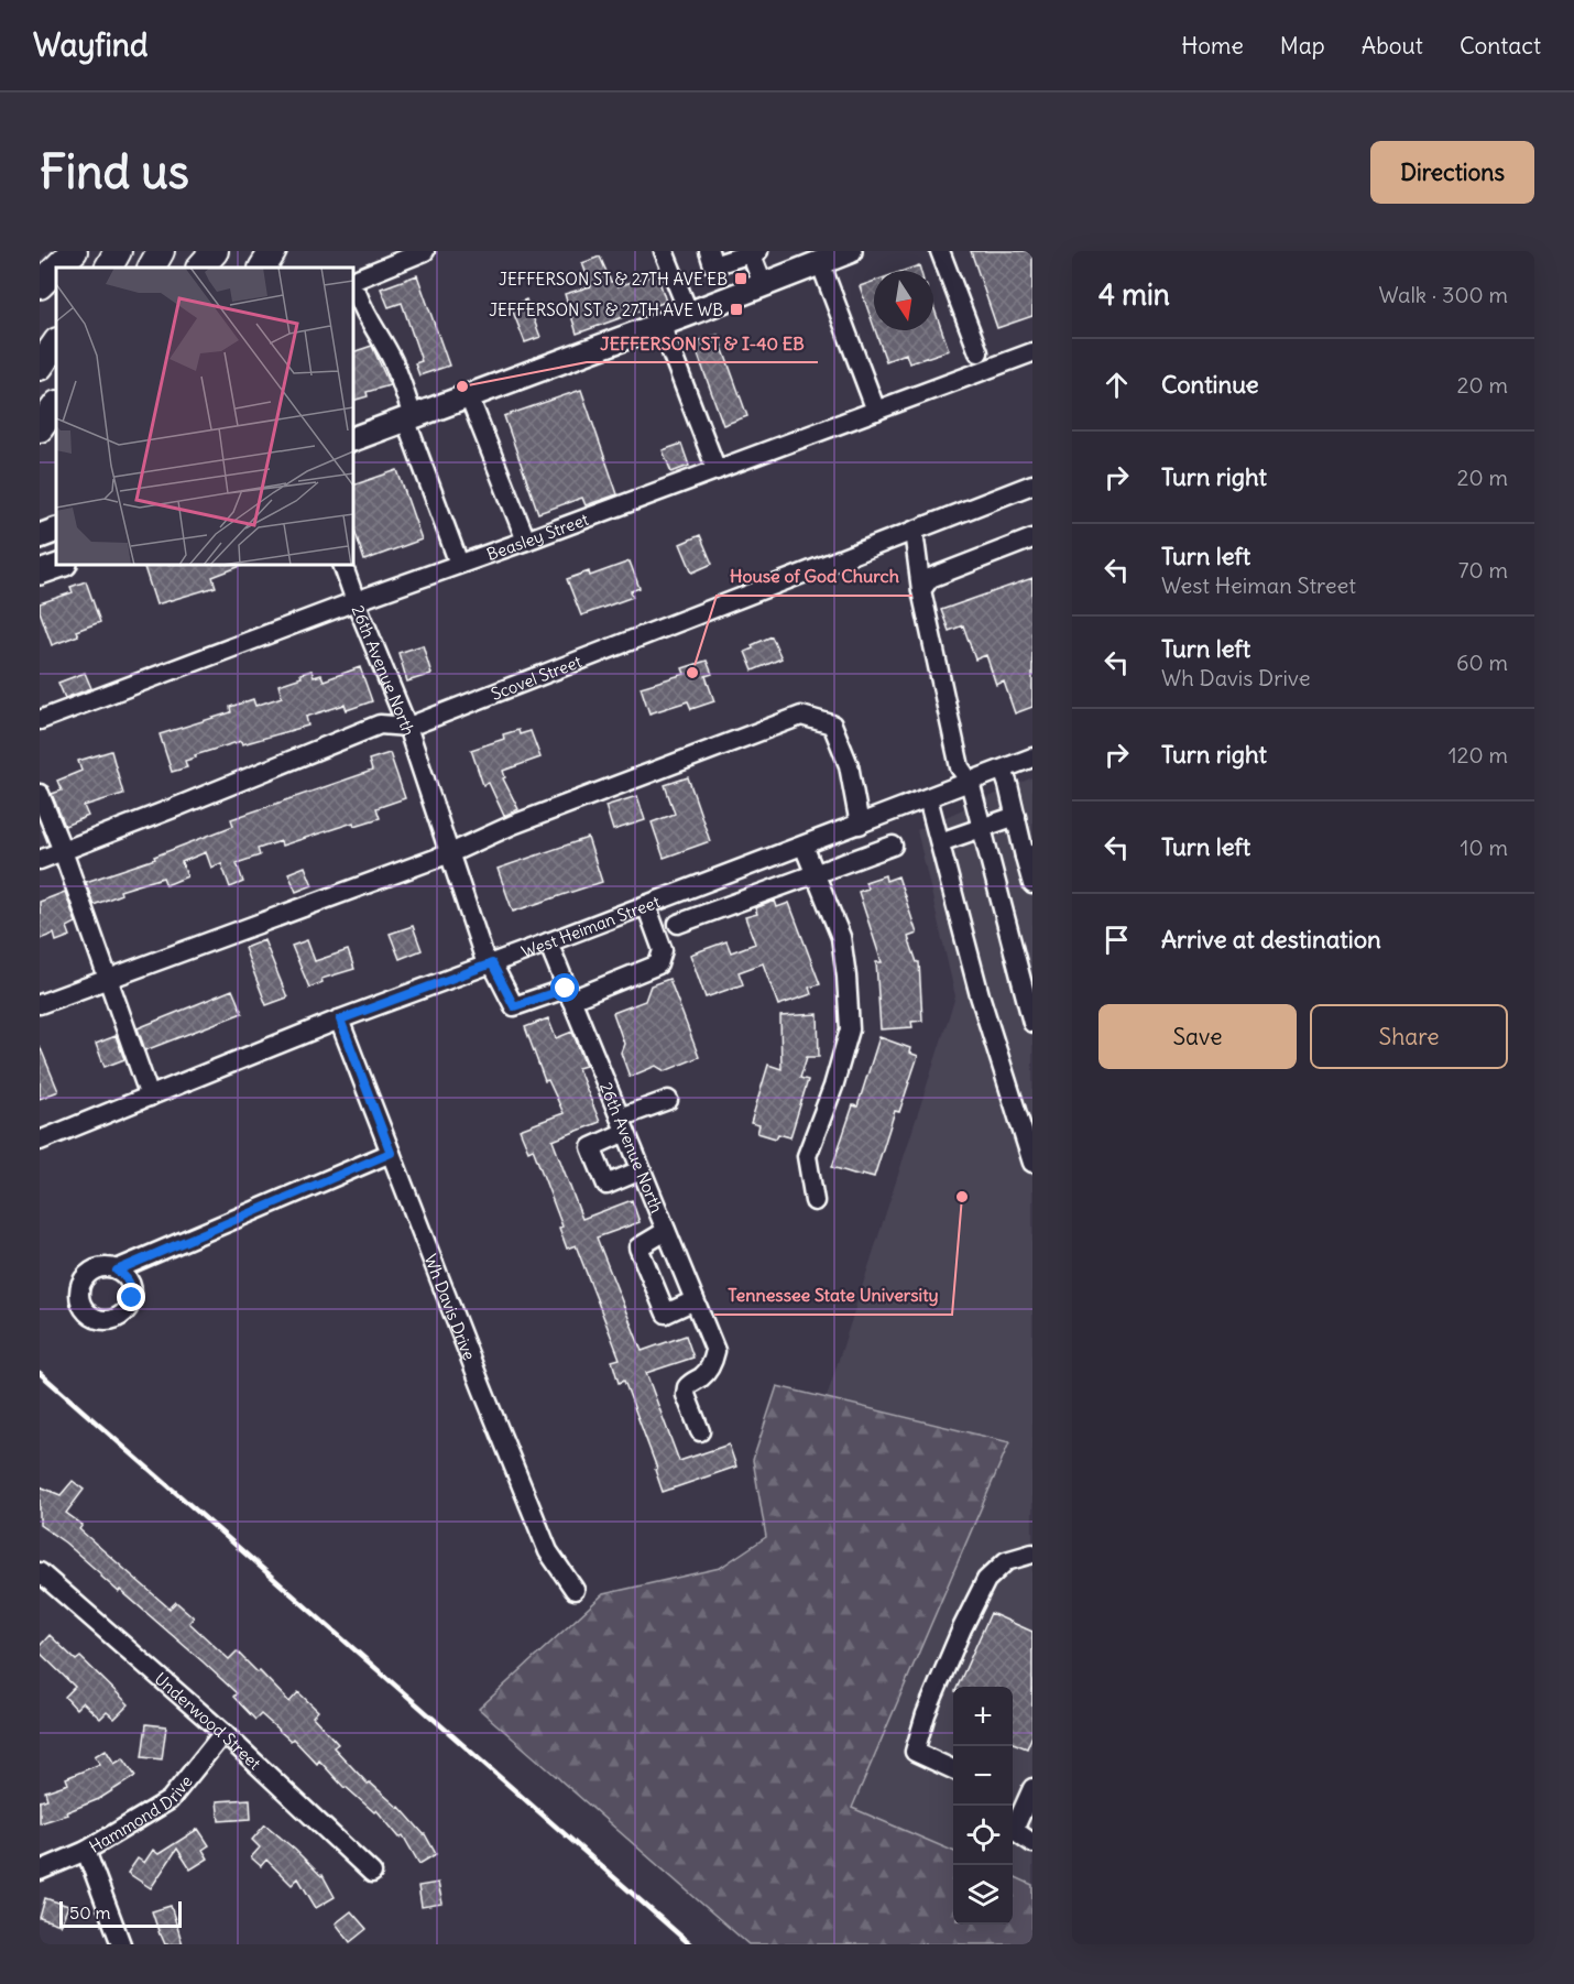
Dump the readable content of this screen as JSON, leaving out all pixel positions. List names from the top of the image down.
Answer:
{
  "streets": {
    "street": [
      "Beasley Street",
      "26th Avenue North",
      "Scovel Street",
      "West Heiman Street",
      "Wh Davis Drive",
      "Underwood Street",
      "Hammond Drive"
    ]
  },
  "crossings": [
    ["Beasley Street", "26th Avenue North"],
    ["26th Avenue North", "Scovel Street"],
    ["26th Avenue North", "West Heiman Street"],
    ["West Heiman Street", "Wh Davis Drive"],
    ["Underwood Street", "Hammond Drive"]
  ],
  "places": {
    "transit": ["JEFFERSON ST & 27TH AVE EB", "JEFFERSON ST & 27TH AVE WB"],
    "other": ["JEFFERSON ST & I-40 EB", "House of God Church", "Tennessee State University"]
  },
  "scale_bar": "50 m",
  "north": "bottom",
  "page": {
    "header": "Wayfind",
    "nav": [
      "Home",
      "Map",
      "About",
      "Contact"
    ],
    "buttons": [
      "Directions",
      ["Save", "Share"]
    ],
    "title": "Find us",
    "heading": ["4 min", "Walk · 300 m"],
    "list": [
      ["Continue", "20 m"],
      ["Turn right", "20 m"],
      ["Turn left", "West Heiman Street", "70 m"],
      ["Turn left", "Wh Davis Drive", "60 m"],
      ["Turn right", "120 m"],
      ["Turn left", "10 m"],
      "Arrive at destination"
    ],
    "map_buttons": ["+", "−"],
    "scale": "50 m"
  }
}
